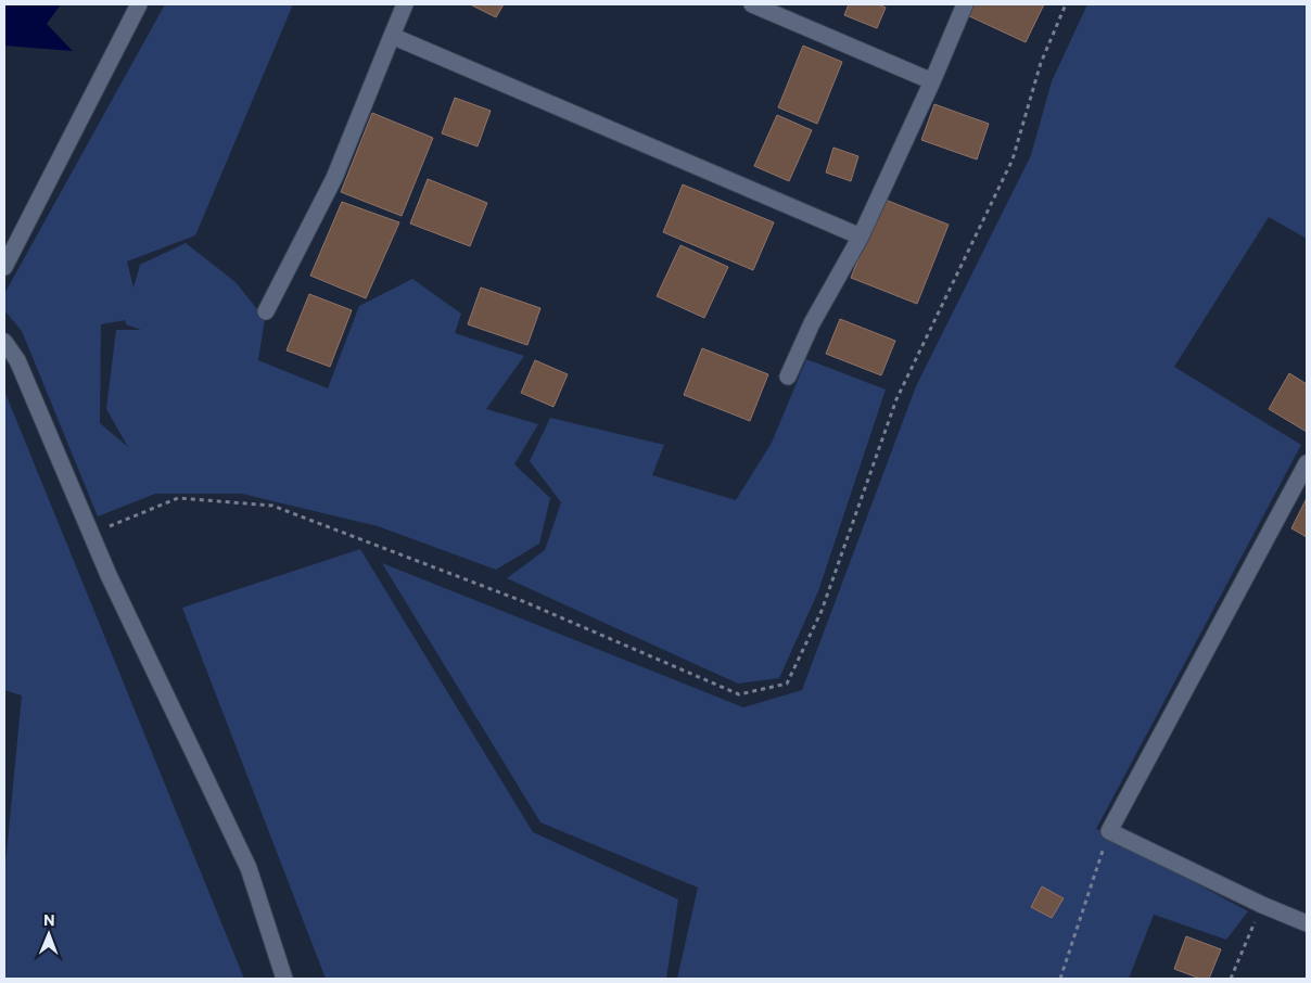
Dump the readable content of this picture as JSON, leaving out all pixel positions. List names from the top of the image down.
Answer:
{
  "north": "top"
}
